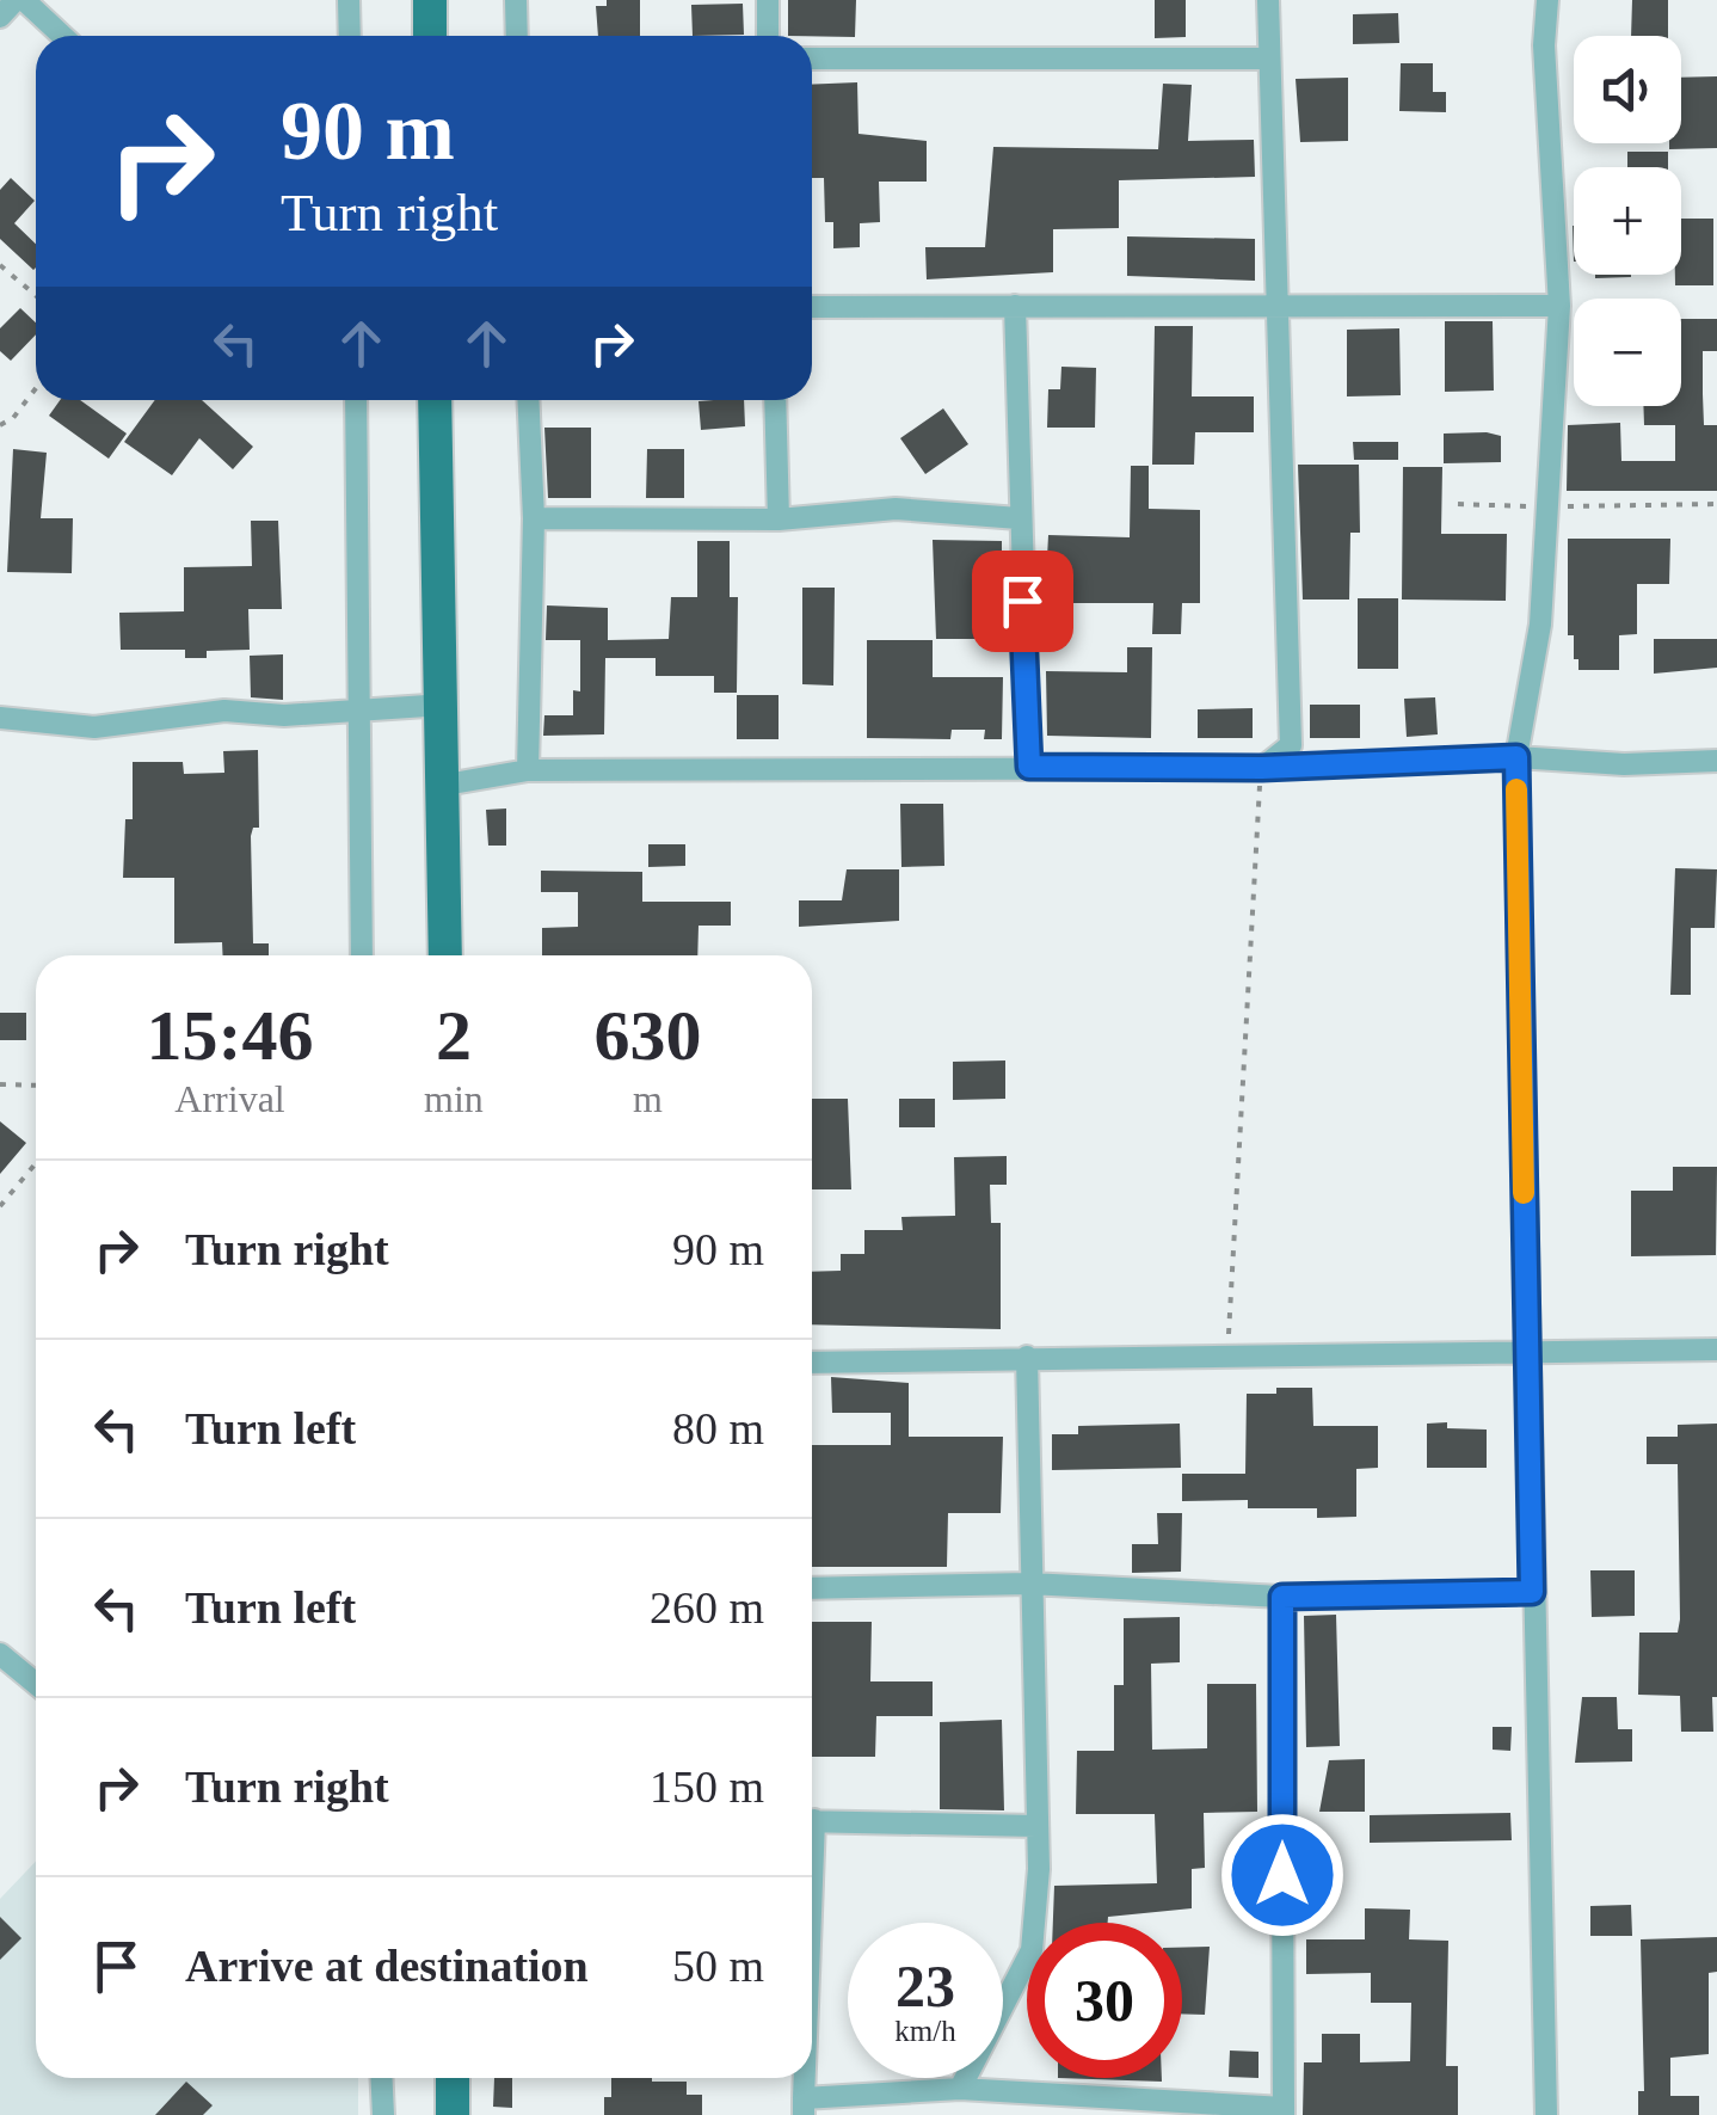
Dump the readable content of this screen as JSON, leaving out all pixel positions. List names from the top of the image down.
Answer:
{
  "page": {
    "map_buttons": ["+", "−"],
    "turn": ["90 m", "Turn right"],
    "eta": [
      "15:46",
      "Arrival",
      "2",
      "min",
      "630",
      "m"
    ],
    "list": [
      {
        "name": "Turn right",
        "value": "90 m"
      },
      {
        "name": "Turn left",
        "value": "80 m"
      },
      {
        "name": "Turn left",
        "value": "260 m"
      },
      {
        "name": "Turn right",
        "value": "150 m"
      },
      {
        "name": "Arrive at destination",
        "value": "50 m"
      }
    ],
    "speed": "23 km/h",
    "limit": "30"
  }
}
